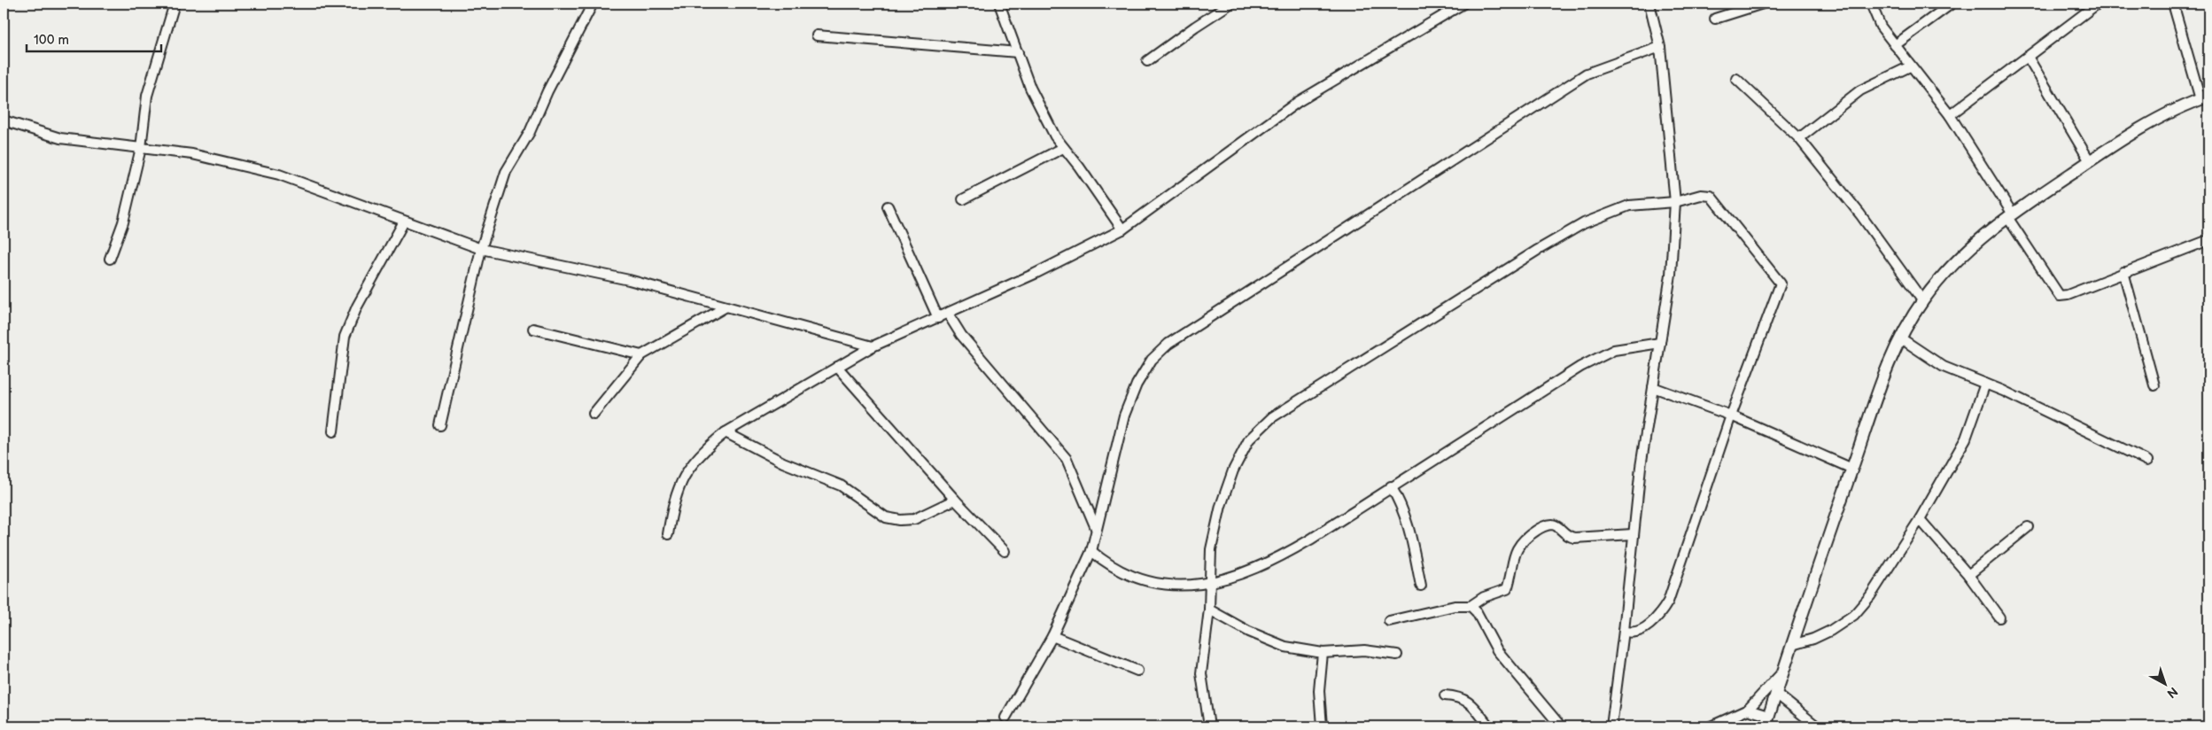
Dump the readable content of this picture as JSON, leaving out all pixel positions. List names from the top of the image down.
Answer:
{
  "scale_bar": "100 m",
  "north": "bottom right"
}
